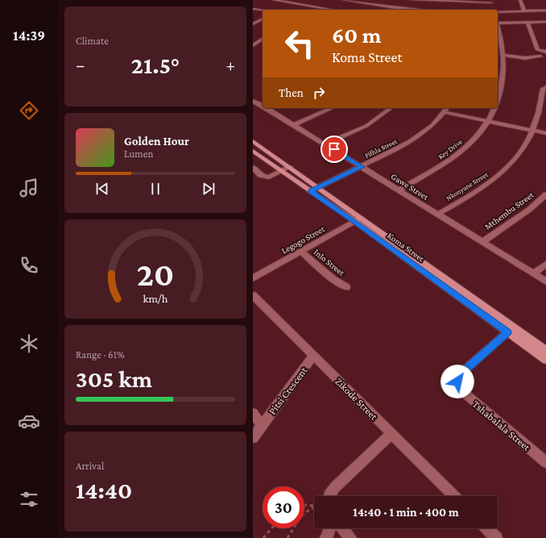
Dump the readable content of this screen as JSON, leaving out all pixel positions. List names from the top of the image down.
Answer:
{
  "streets": {
    "main road": ["Koma Street"],
    "street": [
      "Fifhla Street",
      "Key Drive",
      "Gawe Street",
      "Nkonyane Street",
      "Mthembu Street",
      "Legogo Street",
      "Inlo Street",
      "Pitsi Crescent",
      "Zikode Street",
      "Tshabalala Street"
    ]
  },
  "crossings": [
    ["Fifhla Street", "Gawe Street"],
    ["Fifhla Street", "Koma Street"],
    ["Key Drive", "Gawe Street"],
    ["Gawe Street", "Nkonyane Street"],
    ["Gawe Street", "Mthembu Street"],
    ["Legogo Street", "Koma Street"],
    ["Legogo Street", "Inlo Street"],
    ["Koma Street", "Tshabalala Street"],
    ["Pitsi Crescent", "Zikode Street"]
  ],
  "page": {
    "tabs": "14:39",
    "tile": [
      "Climate",
      ["Range · 61%", "305 km"],
      ["Arrival", "14:40"]
    ],
    "turn": ["60 m", "Koma Street"],
    "heat": ["−", "21.5°", "+"],
    "then": "Then",
    "song": ["Golden Hour", "Lumen"],
    "limit": "30",
    "trip": "14:40 · 1 min · 400 m",
    "gauge": ["20", "km/h"]
  }
}
